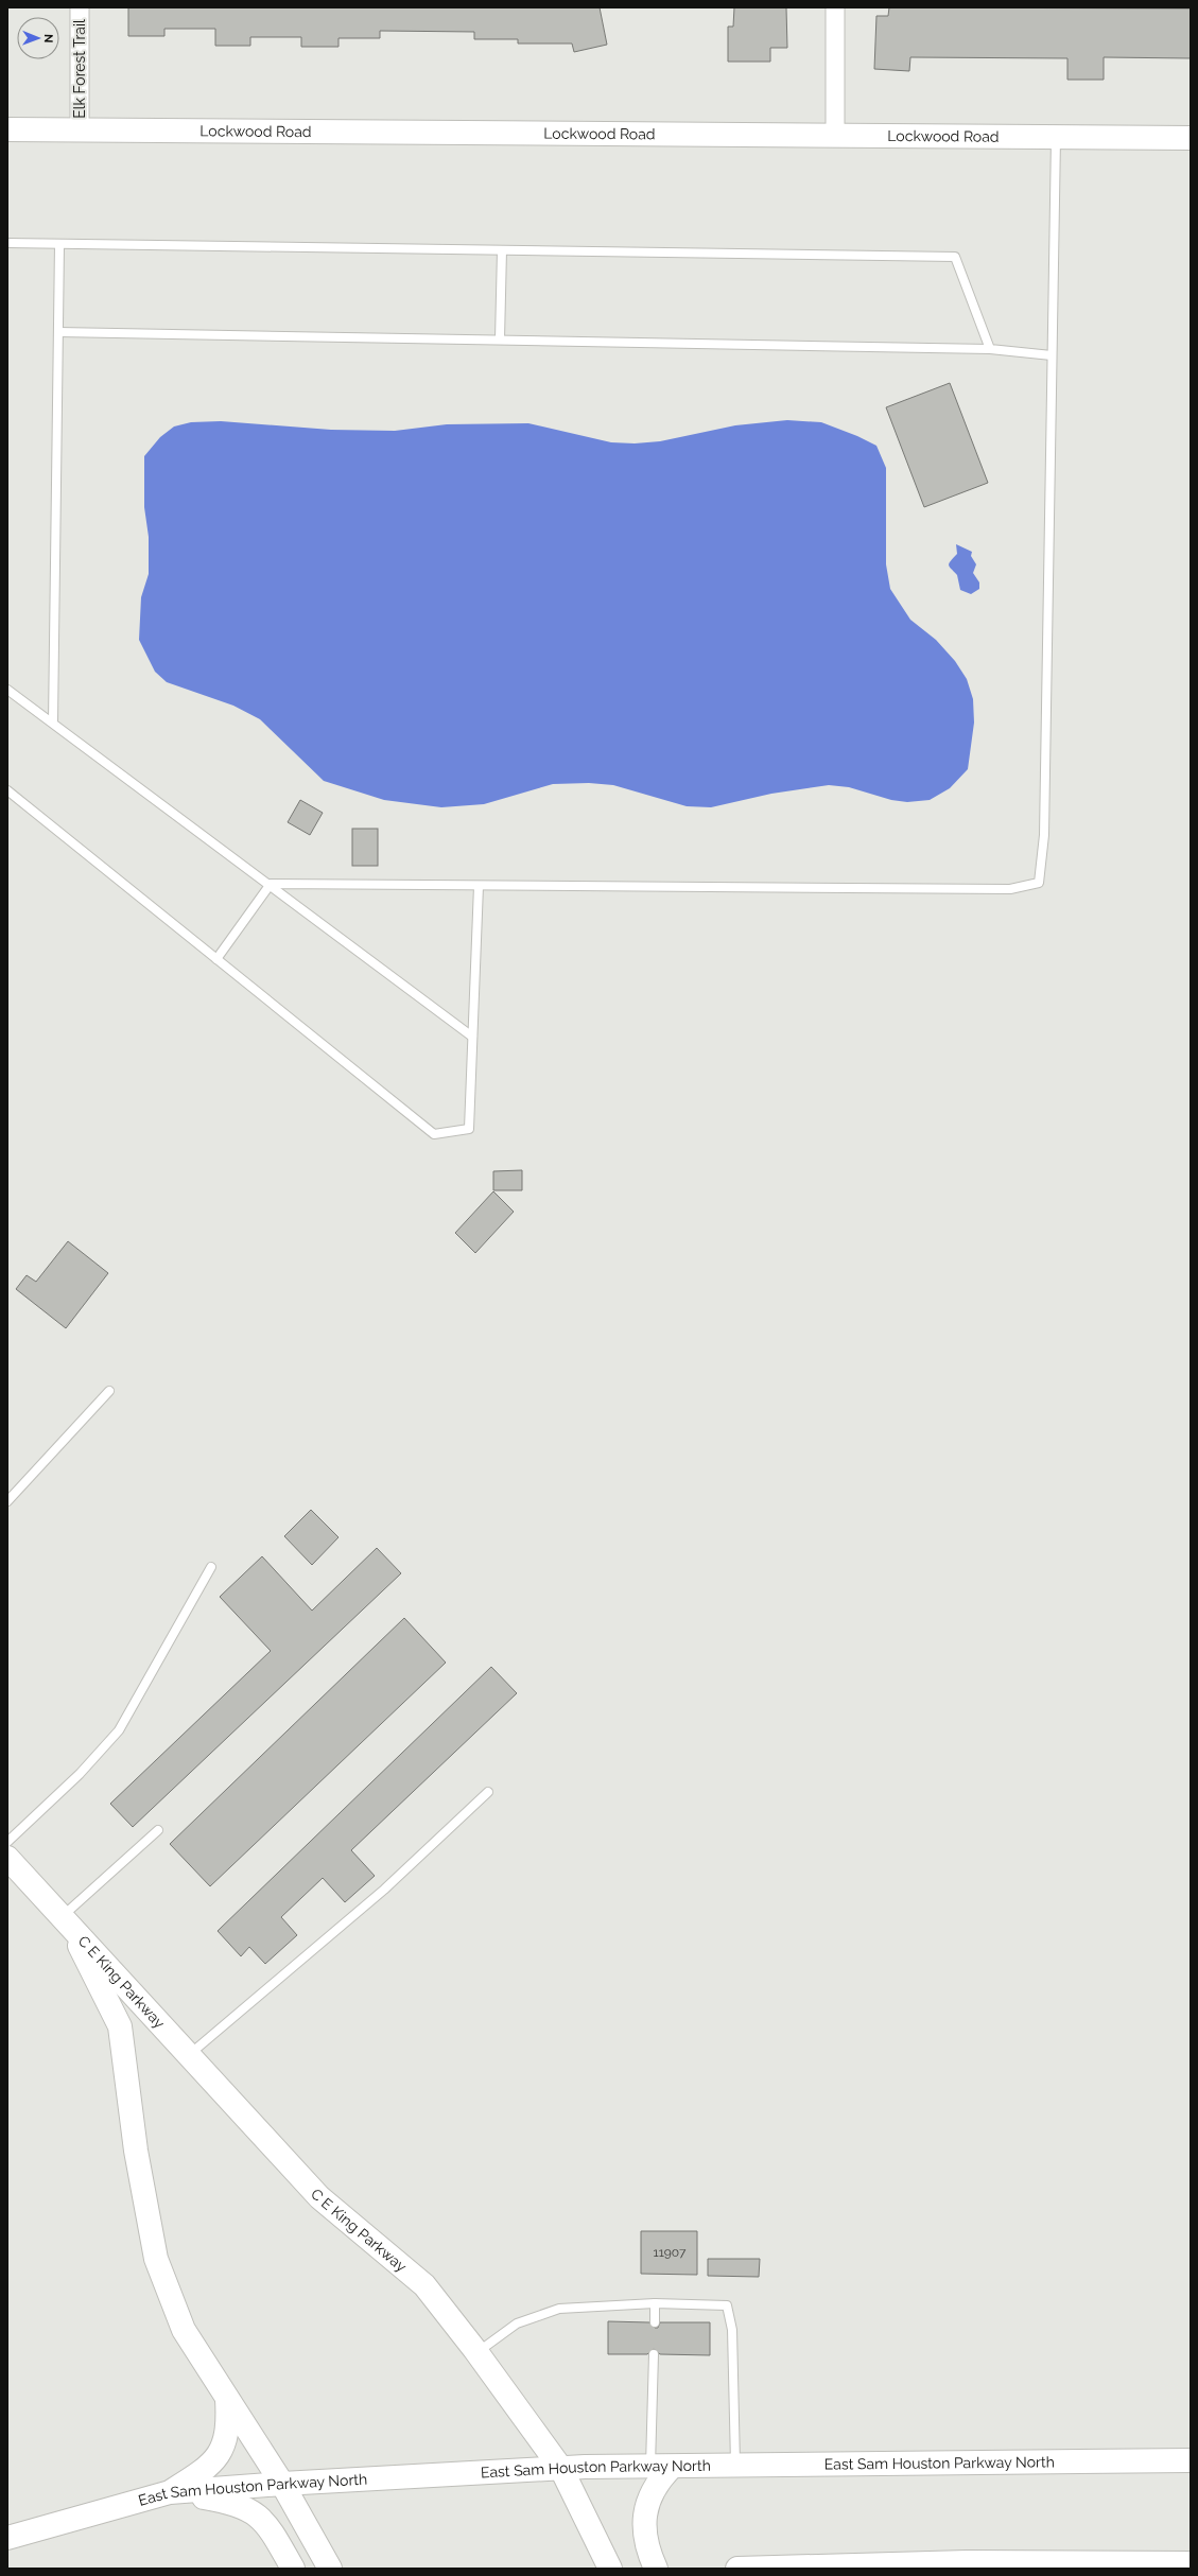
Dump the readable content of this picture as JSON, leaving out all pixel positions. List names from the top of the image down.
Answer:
{
  "streets": {
    "main road": ["Lockwood Road", "C E King Parkway", "East Sam Houston Parkway North"],
    "street": ["Elk Forest Trail"]
  },
  "crossings": [
    ["Elk Forest Trail", "Lockwood Road"],
    ["C E King Parkway", "East Sam Houston Parkway North"]
  ],
  "house_numbers": ["11907"],
  "north": "right"
}
